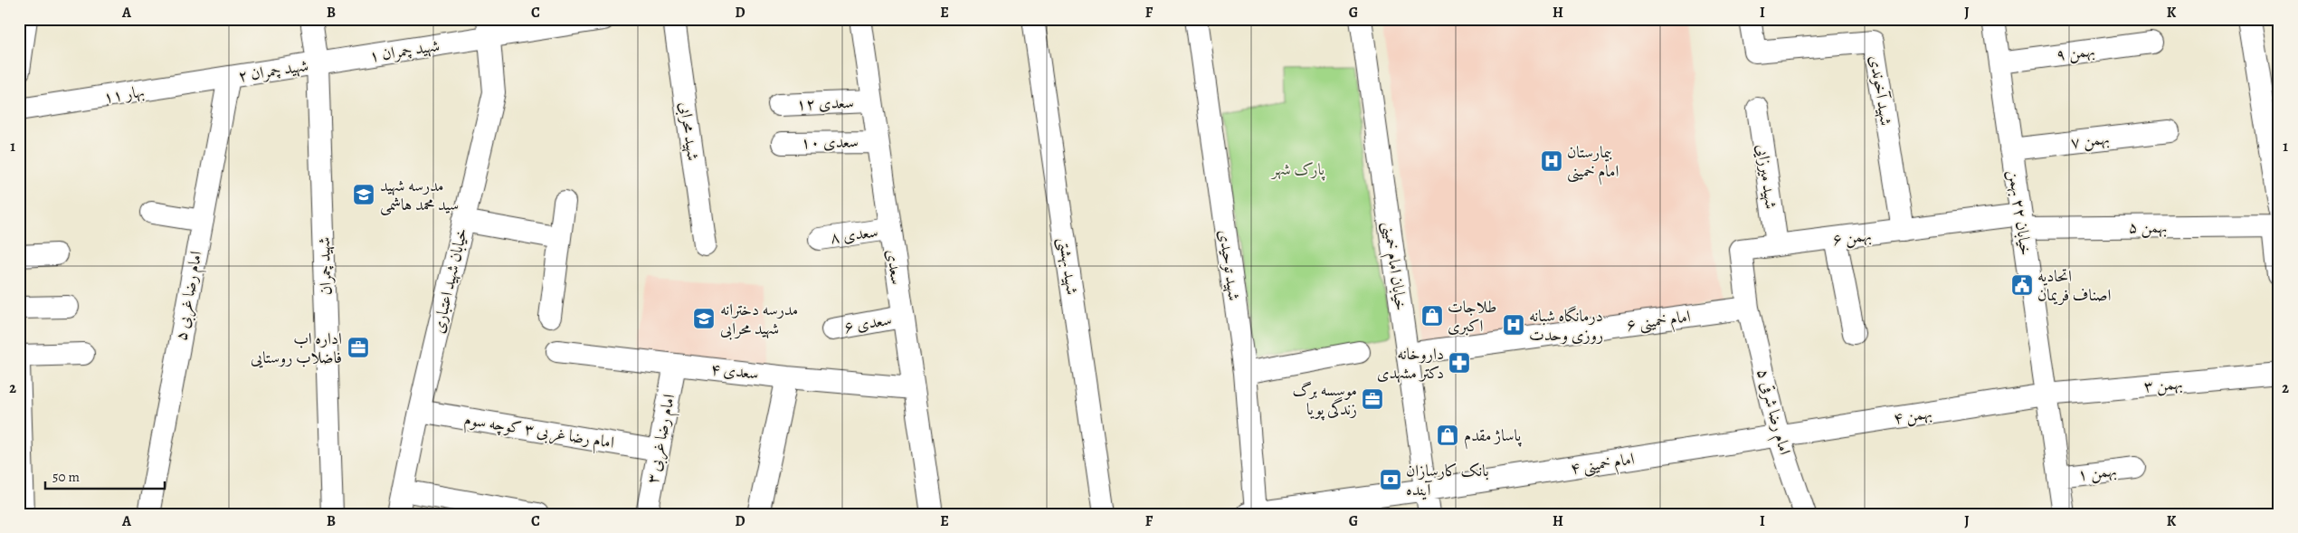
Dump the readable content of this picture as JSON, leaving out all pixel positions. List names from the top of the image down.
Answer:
{
  "streets": {
    "street": [
      "شهید چمران ۱",
      "بهمن ۹",
      "شهید چمران ۲",
      "شهید آخوندی",
      "بهار ۱۱",
      "سعدی ۱۲",
      "شهید محرابی",
      "بهمن ۷",
      "سعدی ۱۰",
      "شهید میرزایی",
      "خیابان ۲۲ بهمن",
      "بهمن ۵",
      "سعدی ۸",
      "بهمن ۶",
      "شهید توحیدی",
      "شهید چمران",
      "شهید بهشتی",
      "خیابان امام خمینی",
      "سعدی",
      "خیابان شهید اعتباری",
      "امام رضا غربی ۵",
      "امام خمینی ۶",
      "سعدی ۶",
      "سعدی ۴",
      "بهمن ۳",
      "امام رضا شرقی ۵",
      "بهمن ۴",
      "امام رضا غربی ۳ کوچه سوم",
      "امام رضا غربی ۳",
      "امام خمینی ۴",
      "بهمن ۱"
    ]
  },
  "crossings": [
    ["شهید چمران ۱", "شهید چمران ۲"],
    ["شهید چمران ۱", "شهید چمران"],
    ["شهید چمران ۱", "خیابان شهید اعتباری"],
    ["بهمن ۹", "خیابان ۲۲ بهمن"],
    ["شهید چمران ۲", "بهار ۱۱"],
    ["شهید چمران ۲", "شهید چمران"],
    ["شهید چمران ۲", "امام رضا غربی ۵"],
    ["شهید آخوندی", "بهمن ۶"],
    ["بهار ۱۱", "امام رضا غربی ۵"],
    ["سعدی ۱۲", "سعدی"],
    ["بهمن ۷", "خیابان ۲۲ بهمن"],
    ["سعدی ۱۰", "سعدی"],
    ["شهید میرزایی", "بهمن ۶"],
    ["خیابان ۲۲ بهمن", "بهمن ۵"],
    ["خیابان ۲۲ بهمن", "بهمن ۶"],
    ["خیابان ۲۲ بهمن", "بهمن ۳"],
    ["خیابان ۲۲ بهمن", "بهمن ۴"],
    ["خیابان ۲۲ بهمن", "بهمن ۱"],
    ["بهمن ۵", "بهمن ۶"],
    ["سعدی ۸", "سعدی"],
    ["بهمن ۶", "امام خمینی ۶"],
    ["بهمن ۶", "امام رضا شرقی ۵"],
    ["شهید توحیدی", "امام خمینی ۴"],
    ["خیابان امام خمینی", "امام خمینی ۶"],
    ["خیابان امام خمینی", "امام خمینی ۴"],
    ["سعدی", "سعدی ۶"],
    ["سعدی", "سعدی ۴"],
    ["خیابان شهید اعتباری", "امام رضا غربی ۳ کوچه سوم"],
    ["امام خمینی ۶", "امام رضا شرقی ۵"],
    ["سعدی ۴", "امام رضا غربی ۳"],
    ["بهمن ۳", "بهمن ۴"],
    ["امام رضا شرقی ۵", "بهمن ۴"],
    ["امام رضا شرقی ۵", "امام خمینی ۴"],
    ["بهمن ۴", "امام خمینی ۴"],
    ["امام رضا غربی ۳ کوچه سوم", "امام رضا غربی ۳"]
  ],
  "parks": ["پارک شهر"],
  "places": {
    "hospital": ["بیمارستان امام خمینی", "درمانگاه شبانه روزی وحدت"],
    "school or university": ["مدرسه شهید سید محمد هاشمی", "مدرسه دخترانه شهید محرابی"],
    "public building": ["اتحادیه اصناف فریمان"],
    "shop": ["طلاجات اکبری", "پاساژ مقدم"],
    "office": ["اداره اب فاضلاب روستایی", "موسسه برگ زندگی پویا"],
    "pharmacy": ["داروخانه دکتر مشهدی"],
    "bank": ["بانک کارسازان آینده"]
  },
  "scale_bar": "50 m",
  "grid": {
    "columns": [
      "A",
      "B",
      "C",
      "D",
      "E",
      "F",
      "G",
      "H",
      "I",
      "J",
      "K"
    ],
    "rows": ["1", "2"]
  }
}
